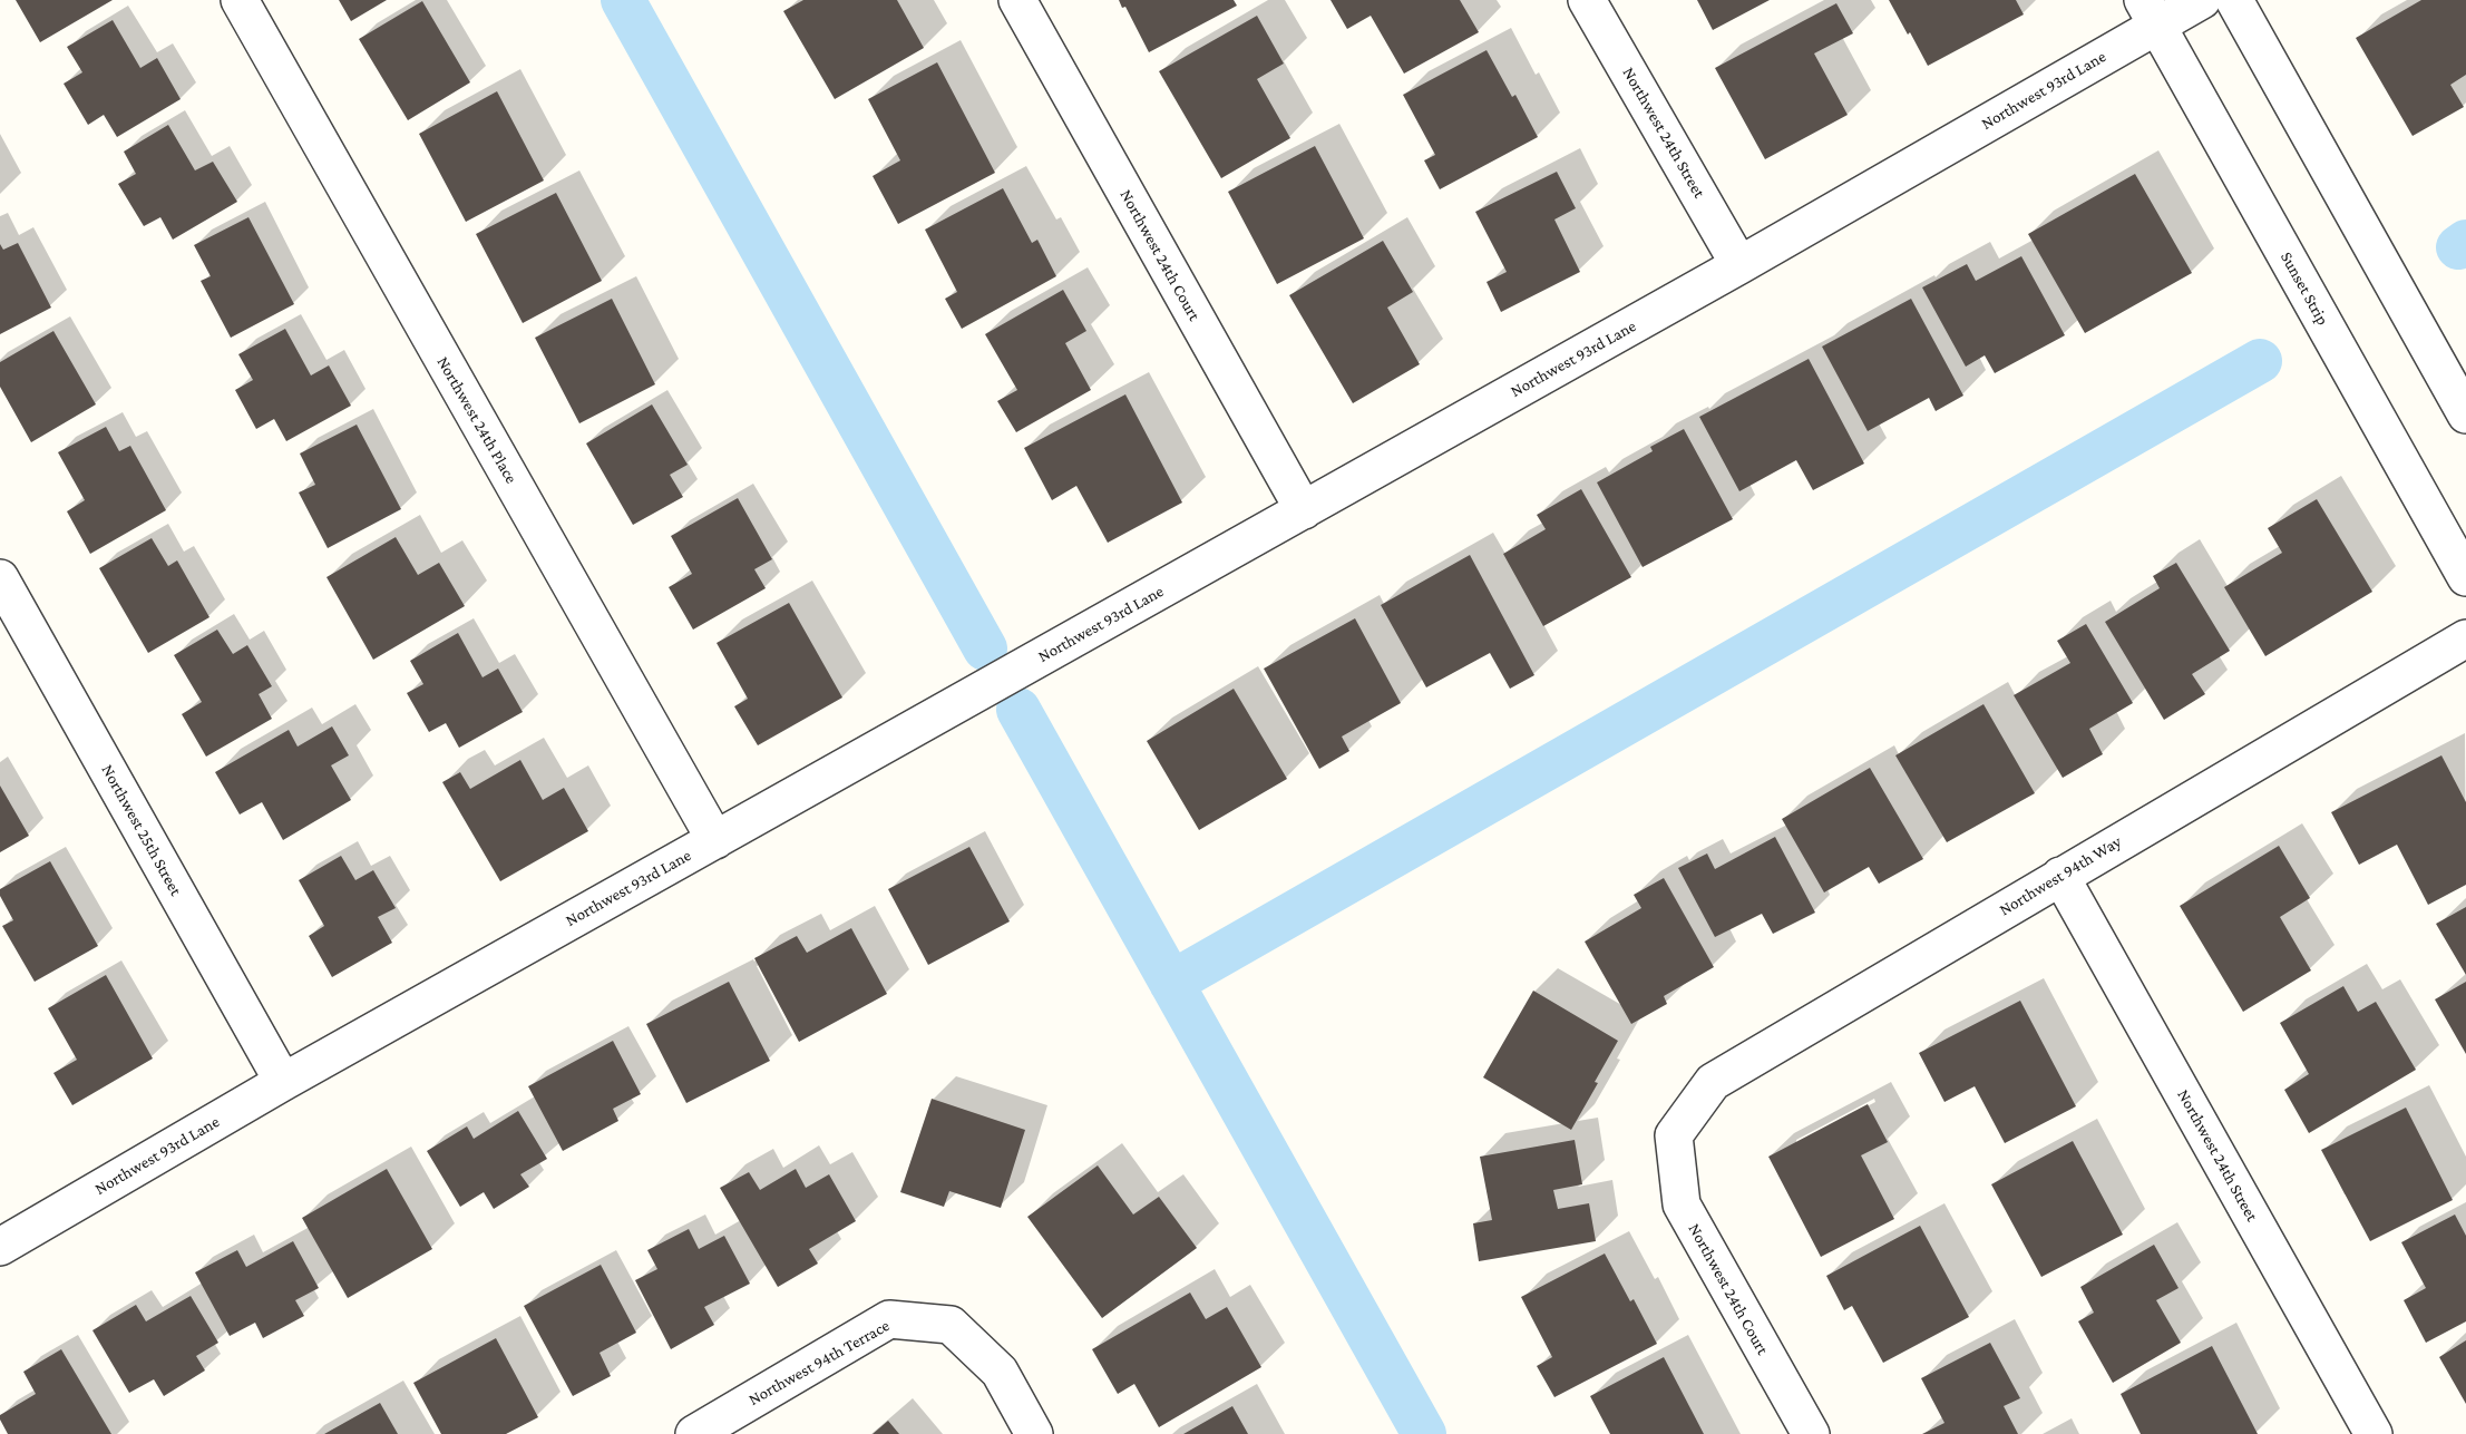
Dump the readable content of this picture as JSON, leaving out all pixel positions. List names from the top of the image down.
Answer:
{
  "streets": {
    "street": [
      "Northwest 93rd Lane",
      "Northwest 24th Street",
      "Northwest 24th Court",
      "Sunset Strip",
      "Northwest 24th Place",
      "Northwest 25th Street",
      "Northwest 94th Way",
      "Northwest 94th Terrace"
    ]
  },
  "crossings": [
    ["Northwest 93rd Lane", "Northwest 24th Street"],
    ["Northwest 93rd Lane", "Northwest 24th Court"],
    ["Northwest 93rd Lane", "Sunset Strip"],
    ["Northwest 93rd Lane", "Northwest 24th Place"],
    ["Northwest 93rd Lane", "Northwest 25th Street"],
    ["Northwest 24th Street", "Northwest 94th Way"],
    ["Northwest 24th Court", "Northwest 94th Way"]
  ]
}
